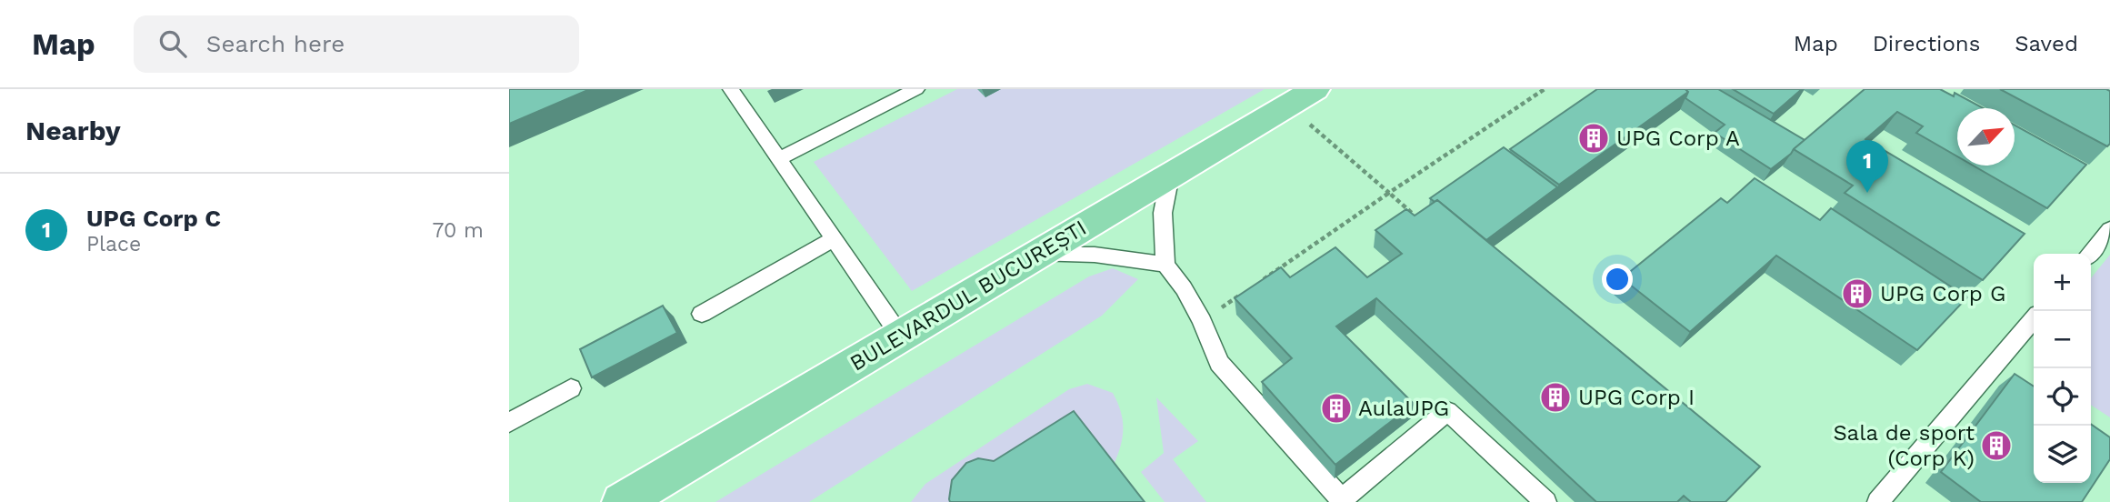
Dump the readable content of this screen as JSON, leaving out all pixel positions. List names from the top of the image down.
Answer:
{
  "streets": {
    "main road": ["BULEVARDUL BUCUREȘTI"]
  },
  "places": {
    "building": [
      "UPG Corp A",
      "UPG Corp G",
      "UPG Corp I",
      "AulaUPG",
      "Sala de sport (Corp K)"
    ]
  },
  "north": "top right",
  "page": {
    "header": "Map",
    "search": "Search here",
    "nav": ["Map", "Directions", "Saved"],
    "heading": "Nearby",
    "pins": "1",
    "list": [
      {
        "mark": "1",
        "name": "UPG Corp C",
        "note": "Place",
        "value": "70 m"
      }
    ],
    "map_buttons": ["+", "−"]
  }
}
